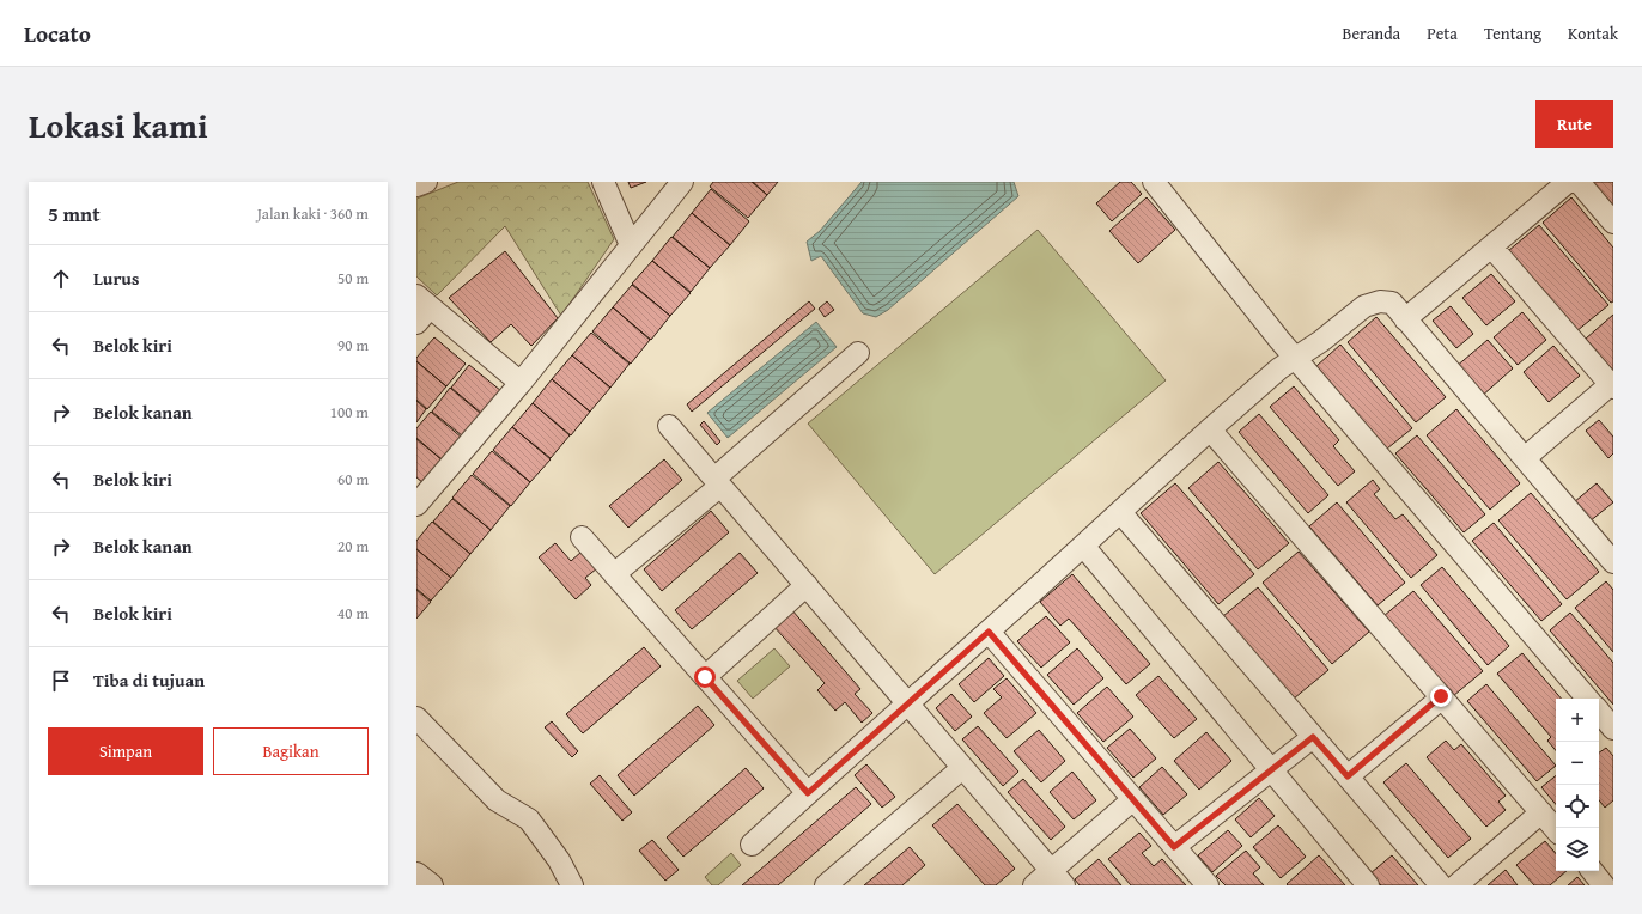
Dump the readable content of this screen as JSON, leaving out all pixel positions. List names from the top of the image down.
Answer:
{
  "page": {
    "header": "Locato",
    "nav": [
      "Beranda",
      "Peta",
      "Tentang",
      "Kontak"
    ],
    "title": "Lokasi kami",
    "buttons": [
      "Rute",
      ["Simpan", "Bagikan"]
    ],
    "heading": ["5 mnt", "Jalan kaki · 360 m"],
    "list": [
      ["Lurus", "50 m"],
      ["Belok kiri", "90 m"],
      ["Belok kanan", "100 m"],
      ["Belok kiri", "60 m"],
      ["Belok kanan", "20 m"],
      ["Belok kiri", "40 m"],
      "Tiba di tujuan"
    ],
    "map_buttons": ["+", "−"]
  }
}
